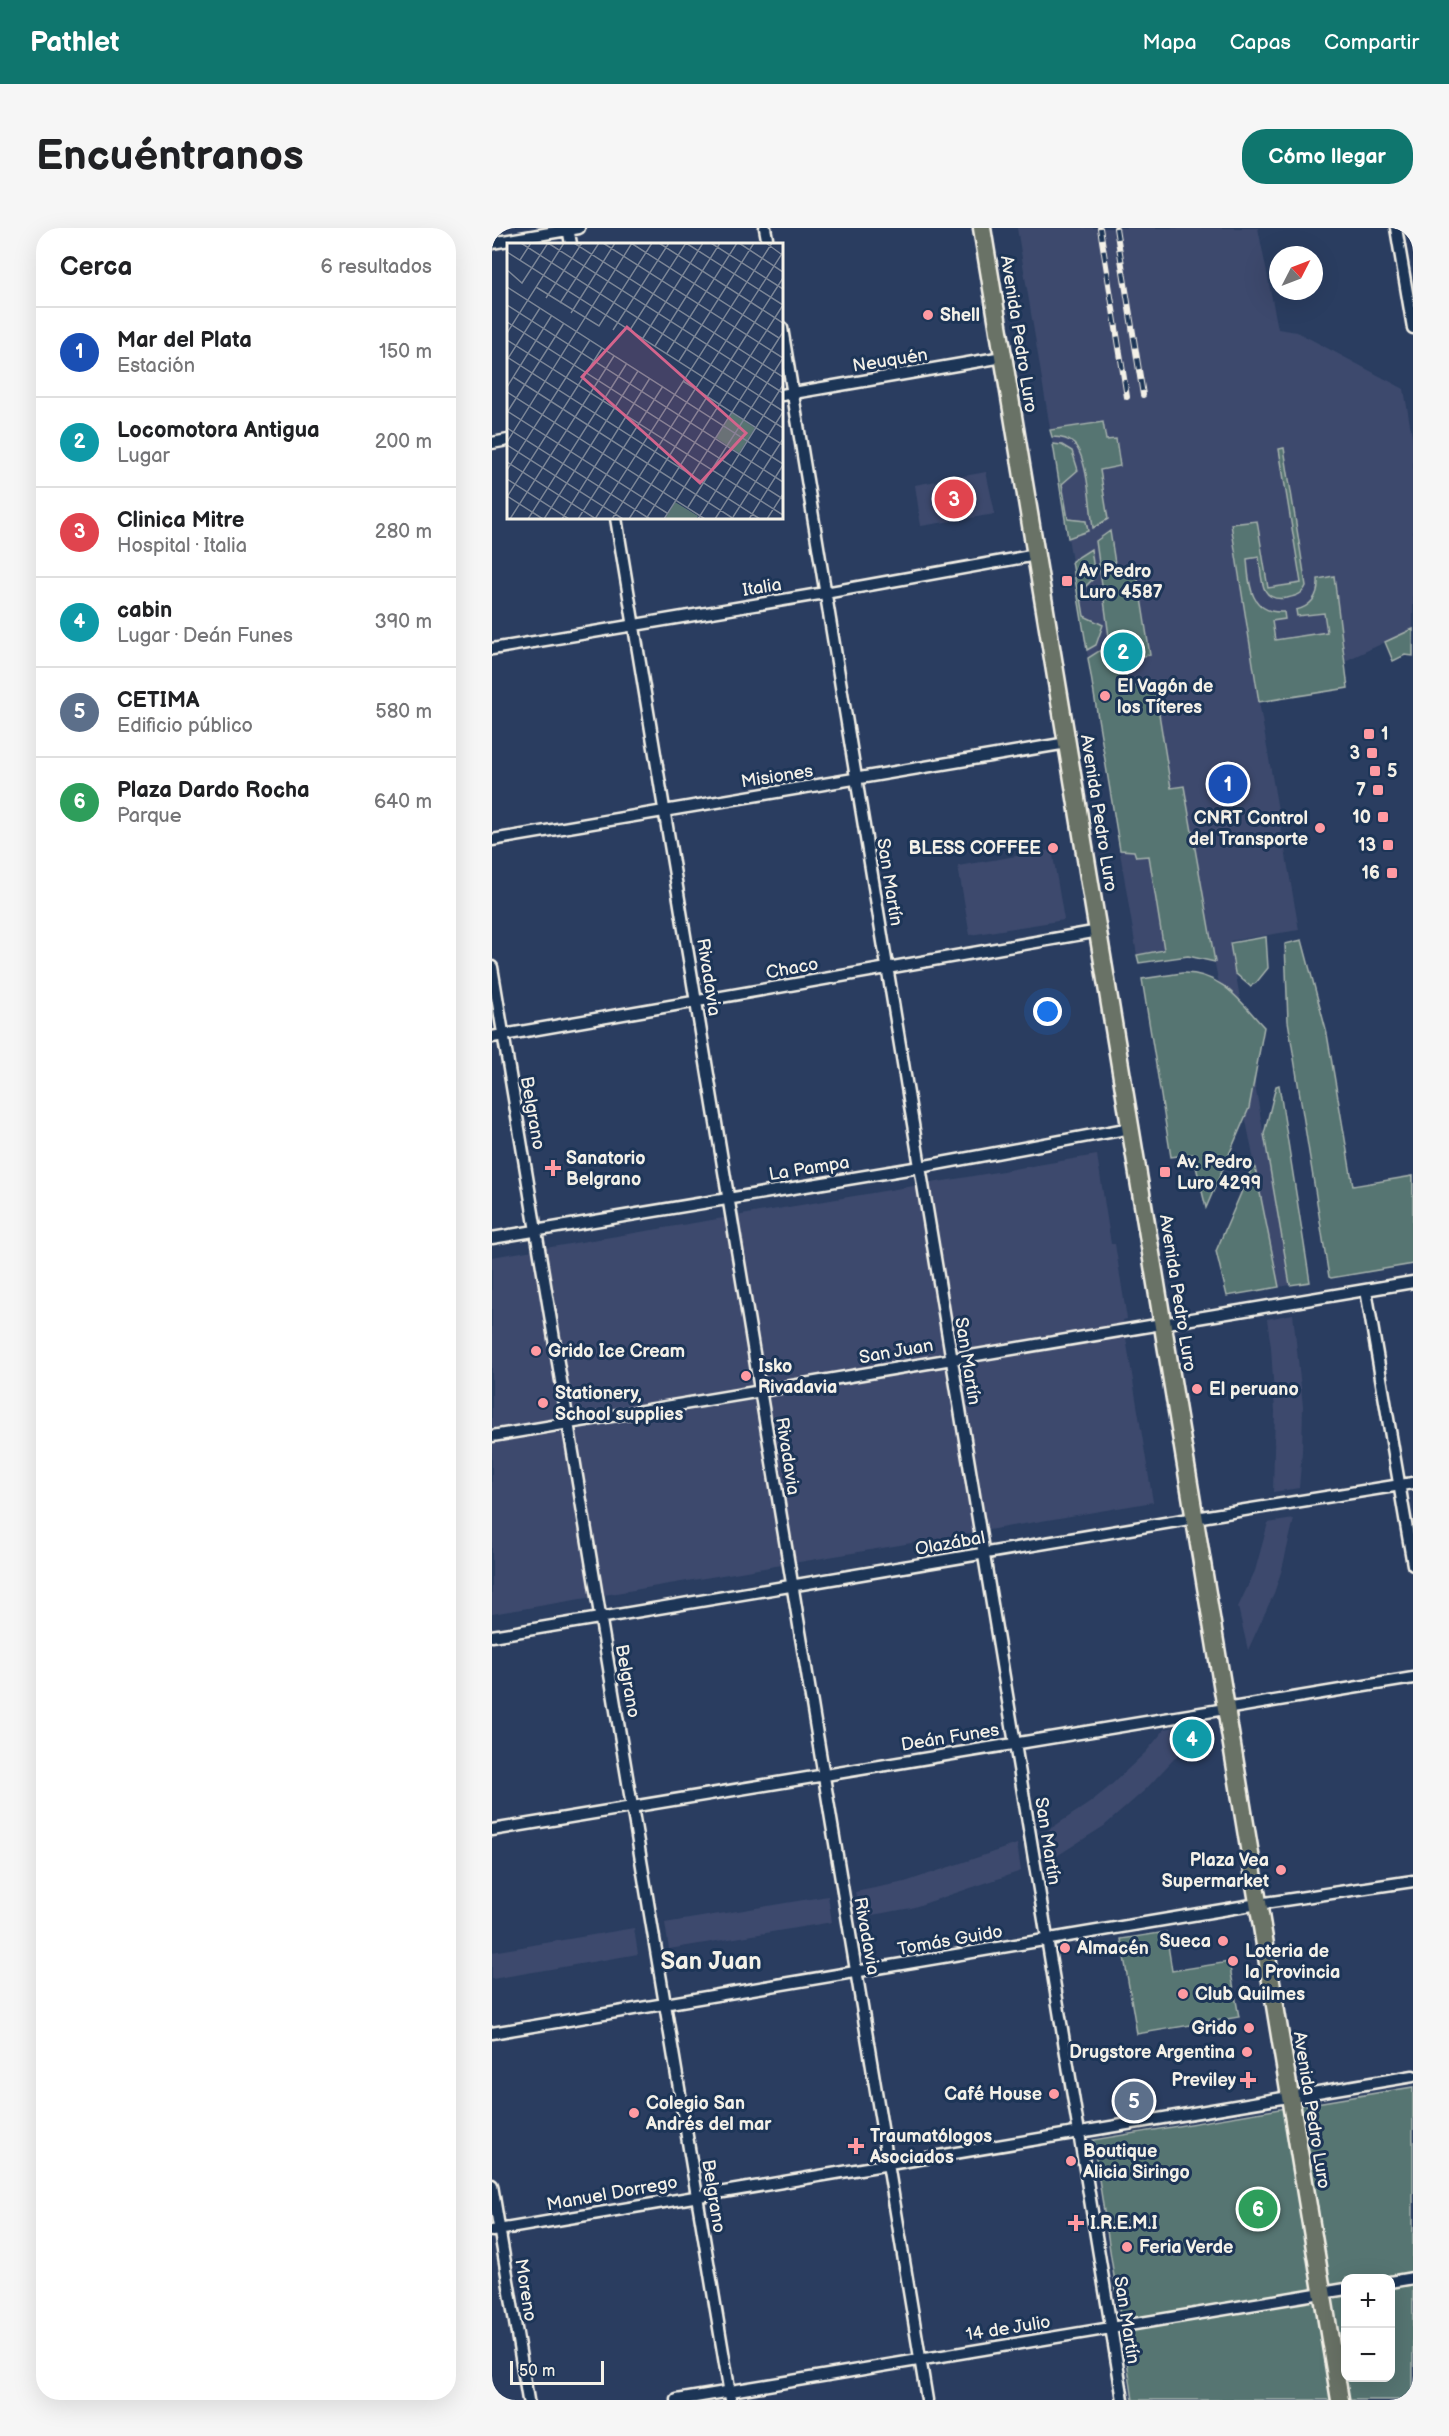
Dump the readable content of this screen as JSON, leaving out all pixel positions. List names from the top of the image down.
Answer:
{
  "streets": {
    "main road": ["Avenida Pedro Luro"],
    "street": [
      "Neuquén",
      "Italia",
      "Misiones",
      "San Martín",
      "Chaco",
      "Rivadavia",
      "Belgrano",
      "La Pampa",
      "San Juan",
      "Olazábal",
      "Deán Funes",
      "Tomás Guido",
      "Manuel Dorrego",
      "Moreno",
      "14 de Julio"
    ]
  },
  "crossings": [
    ["Avenida Pedro Luro", "Neuquén"],
    ["Avenida Pedro Luro", "Italia"],
    ["Avenida Pedro Luro", "Misiones"],
    ["Avenida Pedro Luro", "Chaco"],
    ["Avenida Pedro Luro", "La Pampa"],
    ["Avenida Pedro Luro", "San Juan"],
    ["Avenida Pedro Luro", "Olazábal"],
    ["Avenida Pedro Luro", "Deán Funes"],
    ["Avenida Pedro Luro", "Tomás Guido"],
    ["Avenida Pedro Luro", "Manuel Dorrego"],
    ["Avenida Pedro Luro", "14 de Julio"],
    ["Neuquén", "San Martín"],
    ["Italia", "San Martín"],
    ["Italia", "Rivadavia"],
    ["Misiones", "San Martín"],
    ["Misiones", "Rivadavia"],
    ["San Martín", "Chaco"],
    ["San Martín", "La Pampa"],
    ["San Martín", "San Juan"],
    ["San Martín", "Olazábal"],
    ["San Martín", "Deán Funes"],
    ["San Martín", "Tomás Guido"],
    ["San Martín", "Manuel Dorrego"],
    ["San Martín", "14 de Julio"],
    ["Chaco", "Rivadavia"],
    ["Chaco", "Belgrano"],
    ["Rivadavia", "La Pampa"],
    ["Rivadavia", "San Juan"],
    ["Rivadavia", "Olazábal"],
    ["Rivadavia", "Deán Funes"],
    ["Rivadavia", "Tomás Guido"],
    ["Rivadavia", "Manuel Dorrego"],
    ["Rivadavia", "14 de Julio"],
    ["Belgrano", "La Pampa"],
    ["Belgrano", "San Juan"],
    ["Belgrano", "Olazábal"],
    ["Belgrano", "Deán Funes"],
    ["Belgrano", "Tomás Guido"],
    ["Belgrano", "Manuel Dorrego"],
    ["Belgrano", "14 de Julio"],
    ["Manuel Dorrego", "Moreno"]
  ],
  "districts": ["San Juan"],
  "places": {
    "other": [
      "Shell",
      "El Vagón de los Títeres",
      "CNRT Control del Transporte",
      "BLESS COFFEE",
      "Grido Ice Cream",
      "Isko Rivadavia",
      "El peruano",
      "Stationery, School supplies",
      "Plaza Vea Supermarket",
      "Sueca",
      "Almacén",
      "Loteria de la Provincia",
      "Club Quilmes",
      "Grido",
      "Drugstore Argentina",
      "Café House",
      "Colegio San Andrés del mar",
      "Boutique Alicia Siringo",
      "Feria Verde"
    ],
    "transit": [
      "Av Pedro Luro 4587",
      "1",
      "3",
      "5",
      "7",
      "10",
      "13",
      "16",
      "Av. Pedro Luro 4299"
    ],
    "health": [
      "Sanatorio Belgrano",
      "Previley",
      "Traumatólogos Asociados",
      "I.R.E.M.I"
    ]
  },
  "scale_bar": "50 m",
  "north": "top right",
  "page": {
    "header": "Pathlet",
    "nav": ["Mapa", "Capas", "Compartir"],
    "buttons": "Cómo llegar",
    "title": "Encuéntranos",
    "heading": ["Cerca", "6 resultados"],
    "list": [
      {
        "mark": "1",
        "name": "Mar del Plata",
        "note": "Estación",
        "value": "150 m"
      },
      {
        "mark": "2",
        "name": "Locomotora Antigua",
        "note": "Lugar",
        "value": "200 m"
      },
      {
        "mark": "3",
        "name": "Clinica Mitre",
        "note": "Hospital · Italia",
        "value": "280 m"
      },
      {
        "mark": "4",
        "name": "cabin",
        "note": "Lugar · Deán Funes",
        "value": "390 m"
      },
      {
        "mark": "5",
        "name": "CETIMA",
        "note": "Edificio público",
        "value": "580 m"
      },
      {
        "mark": "6",
        "name": "Plaza Dardo Rocha",
        "note": "Parque",
        "value": "640 m"
      }
    ],
    "pins": [
      "3",
      "2",
      "1",
      "4",
      "5",
      "6"
    ],
    "map_buttons": ["+", "−"],
    "scale": "50 m"
  }
}
